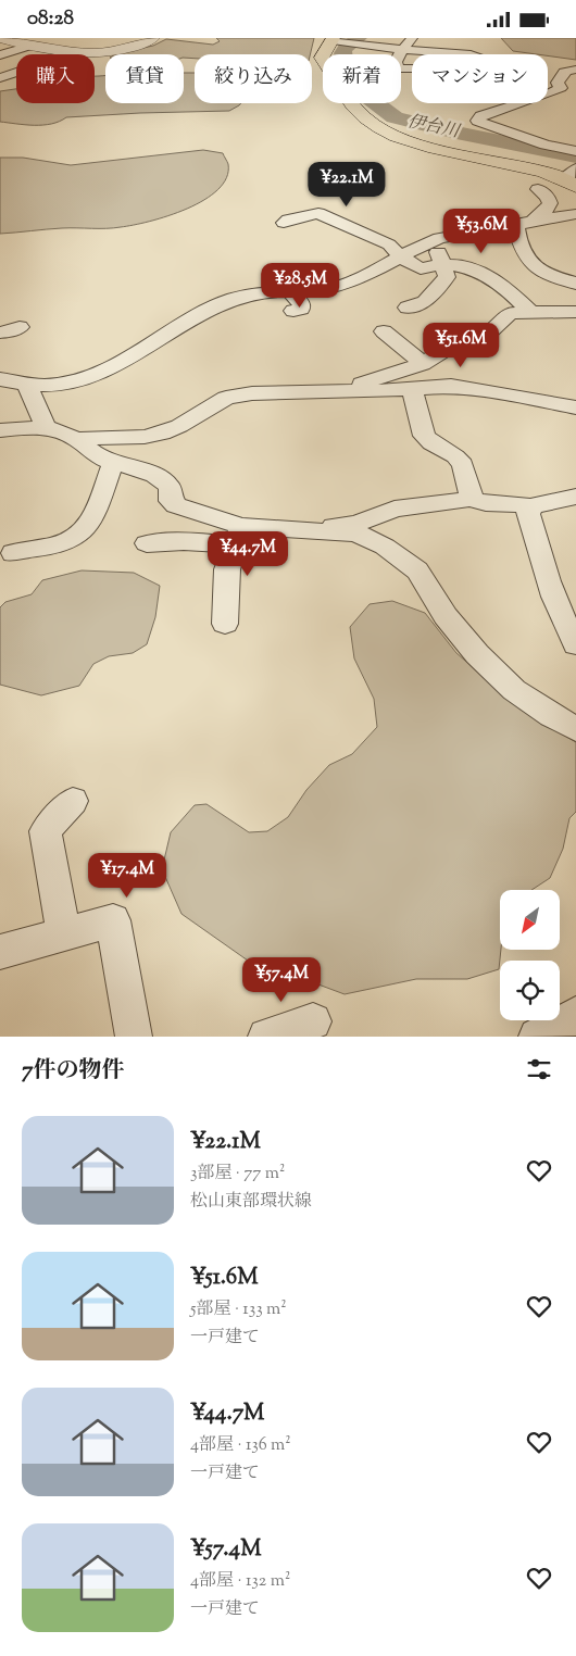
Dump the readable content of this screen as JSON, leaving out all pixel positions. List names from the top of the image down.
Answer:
{
  "water": ["伊台川"],
  "north": "bottom left",
  "page": {
    "status": "08:28",
    "chip": [
      "購入",
      "賃貸",
      "絞り込み",
      "新着",
      "マンション"
    ],
    "price": [
      "¥22.1M",
      "¥53.6M",
      "¥28.5M",
      "¥51.6M",
      "¥44.7M",
      "¥17.4M",
      "¥57.4M"
    ],
    "heading": "7件の物件",
    "list": [
      {
        "name": "¥22.1M",
        "note": "3部屋 · 77 m² · 松山東部環状線"
      },
      {
        "name": "¥51.6M",
        "note": "5部屋 · 133 m² · 一戸建て"
      },
      {
        "name": "¥44.7M",
        "note": "4部屋 · 136 m² · 一戸建て"
      },
      {
        "name": "¥57.4M",
        "note": "4部屋 · 132 m² · 一戸建て"
      }
    ]
  }
}
